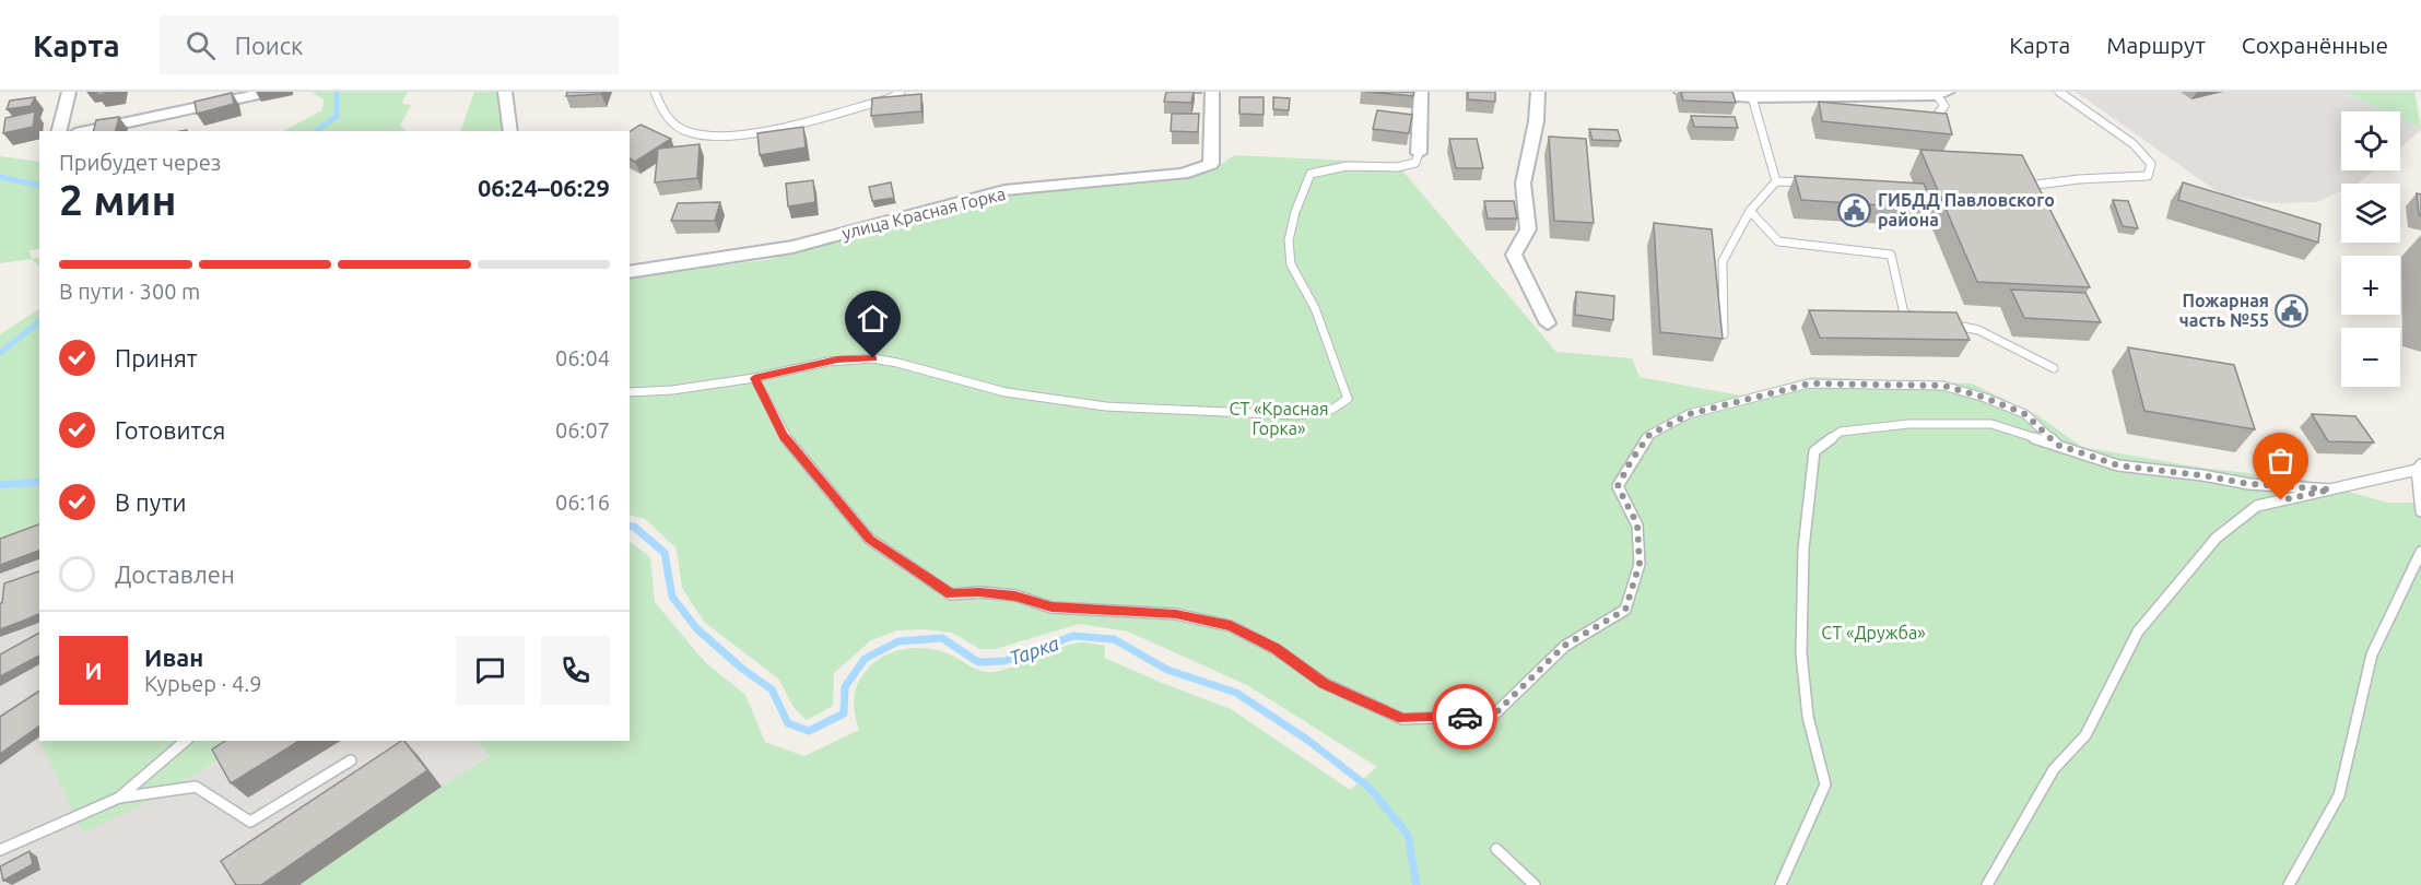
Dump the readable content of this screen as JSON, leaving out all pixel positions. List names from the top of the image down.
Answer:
{
  "streets": {
    "street": ["улица Красная Горка"]
  },
  "water": ["Тарка"],
  "parks": ["СТ «Красная Горка»", "СТ «Дружба»"],
  "places": {
    "public building": ["ГИБДД Павловского района", "Пожарная часть №55"]
  },
  "page": {
    "header": "Карта",
    "search": "Поиск",
    "nav": ["Карта", "Маршрут", "Сохранённые"],
    "map_buttons": ["+", "−"],
    "heading": ["2 мин", "Прибудет через", "06:24–06:29"],
    "panel": ["Иван", "Курьер · 4.9"],
    "bar": "В пути · 300 m",
    "list": [
      ["Принят", "06:04"],
      ["Готовится", "06:07"],
      ["В пути", "06:16"],
      "Доставлен"
    ],
    "round": "И"
  }
}
